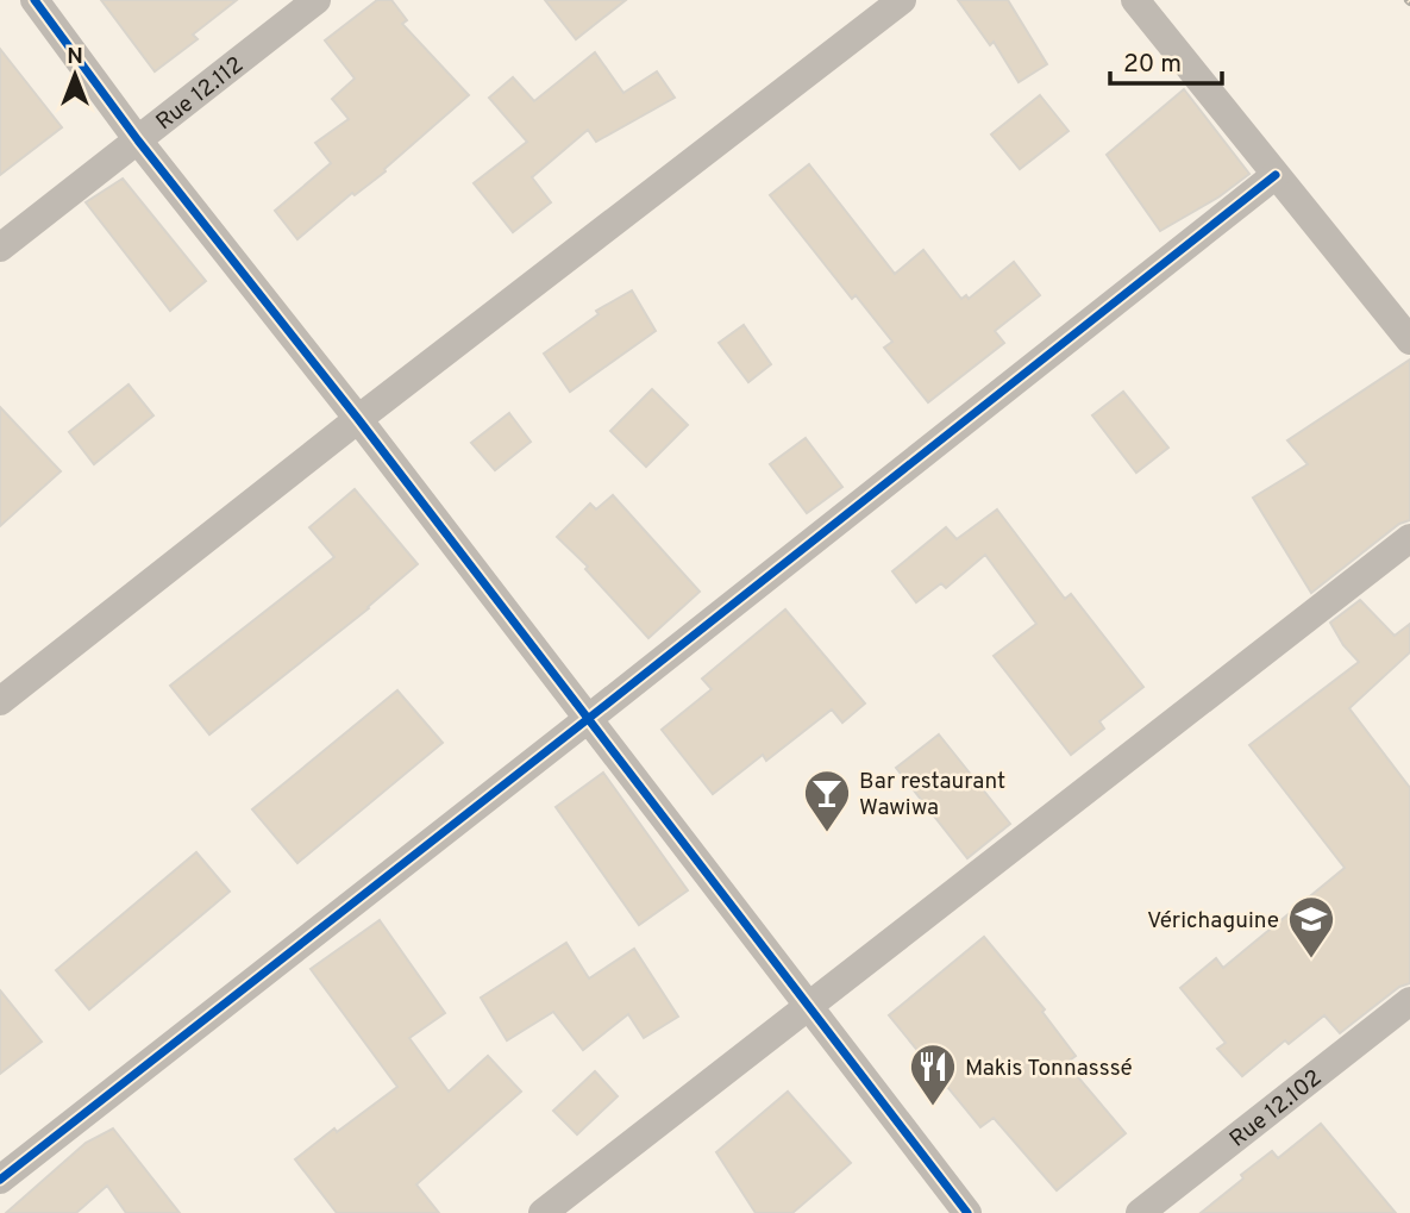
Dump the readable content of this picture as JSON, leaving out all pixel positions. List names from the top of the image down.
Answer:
{
  "streets": {
    "street": ["Rue 12.112", "Rue 12.102"]
  },
  "places": {
    "bar": ["Bar restaurant Wawiwa"],
    "school or university": ["Vérichaguine"],
    "restaurant": ["Makis Tonnasssé"]
  },
  "scale_bar": "20 m",
  "north": "top"
}
